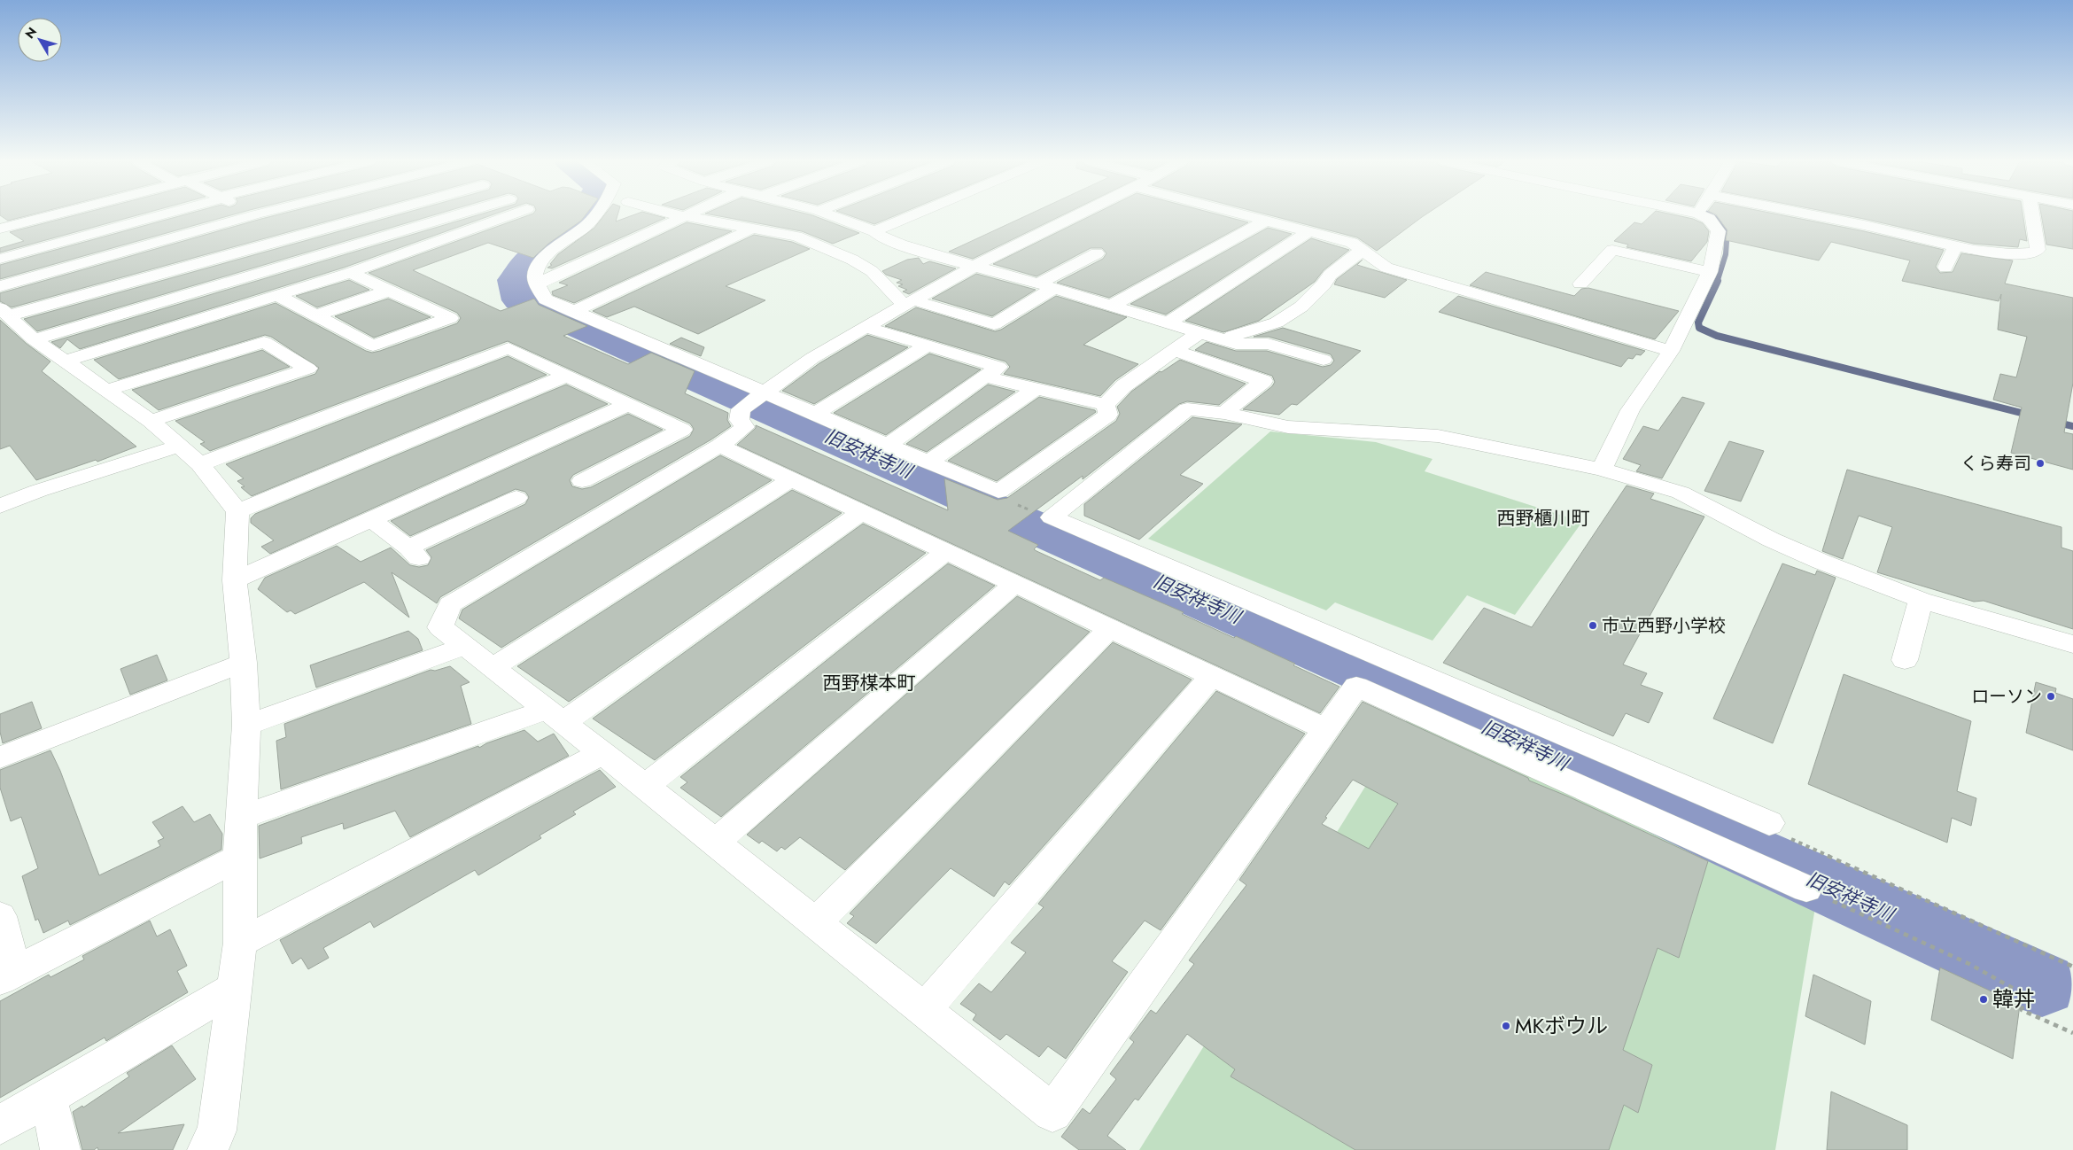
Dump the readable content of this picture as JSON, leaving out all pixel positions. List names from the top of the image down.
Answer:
{
  "districts": ["西野櫃川町", "西野楳本町"],
  "water": ["旧安祥寺川"],
  "places": [
    "くら寿司",
    "市立西野小学校",
    "ローソン",
    "韓丼",
    "MKボウル"
  ],
  "north": "top left"
}
